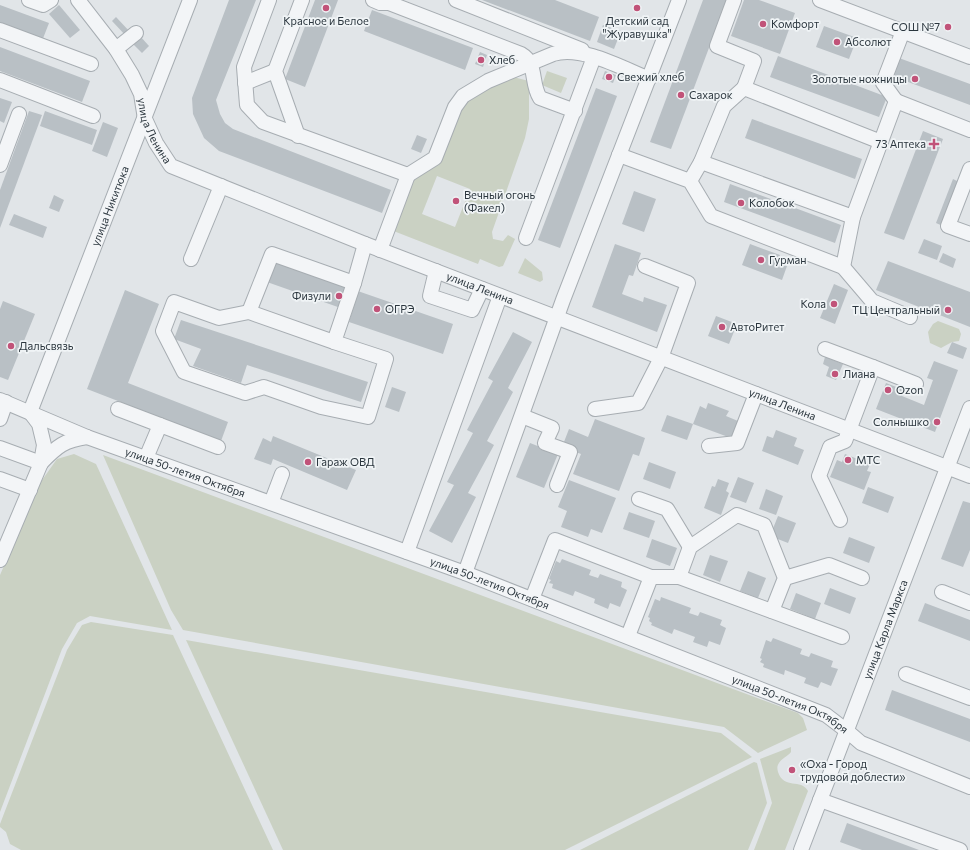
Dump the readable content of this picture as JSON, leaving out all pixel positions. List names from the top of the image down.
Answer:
{
  "streets": {
    "street": [
      "улица Ленина",
      "улица Никитюка",
      "улица 50-летия Октября",
      "улица Карла Маркса"
    ]
  },
  "crossings": [
    ["улица Ленина", "улица Никитюка"],
    ["улица Ленина", "улица Карла Маркса"],
    ["улица Никитюка", "улица 50-летия Октября"],
    ["улица 50-летия Октября", "улица Карла Маркса"]
  ],
  "places": {
    "other": [
      "Красное и Белое",
      "Детский сад \"Журавушка\"",
      "Комфорт",
      "СОШ №7",
      "Абсолют",
      "Хлеб",
      "Свежий хлеб",
      "Золотые ножницы",
      "Сахарок",
      "Вечный огонь (Факел)",
      "Колобок",
      "Гурман",
      "Физули",
      "Кола",
      "ОГРЭ",
      "ТЦ Центральный",
      "АвтоРитет",
      "Дальсвязь",
      "Лиана",
      "Ozon",
      "Солнышко",
      "МТС",
      "Гараж ОВД",
      "«Оха - Город трудовой доблести»"
    ],
    "health": ["73 Аптека"]
  }
}
